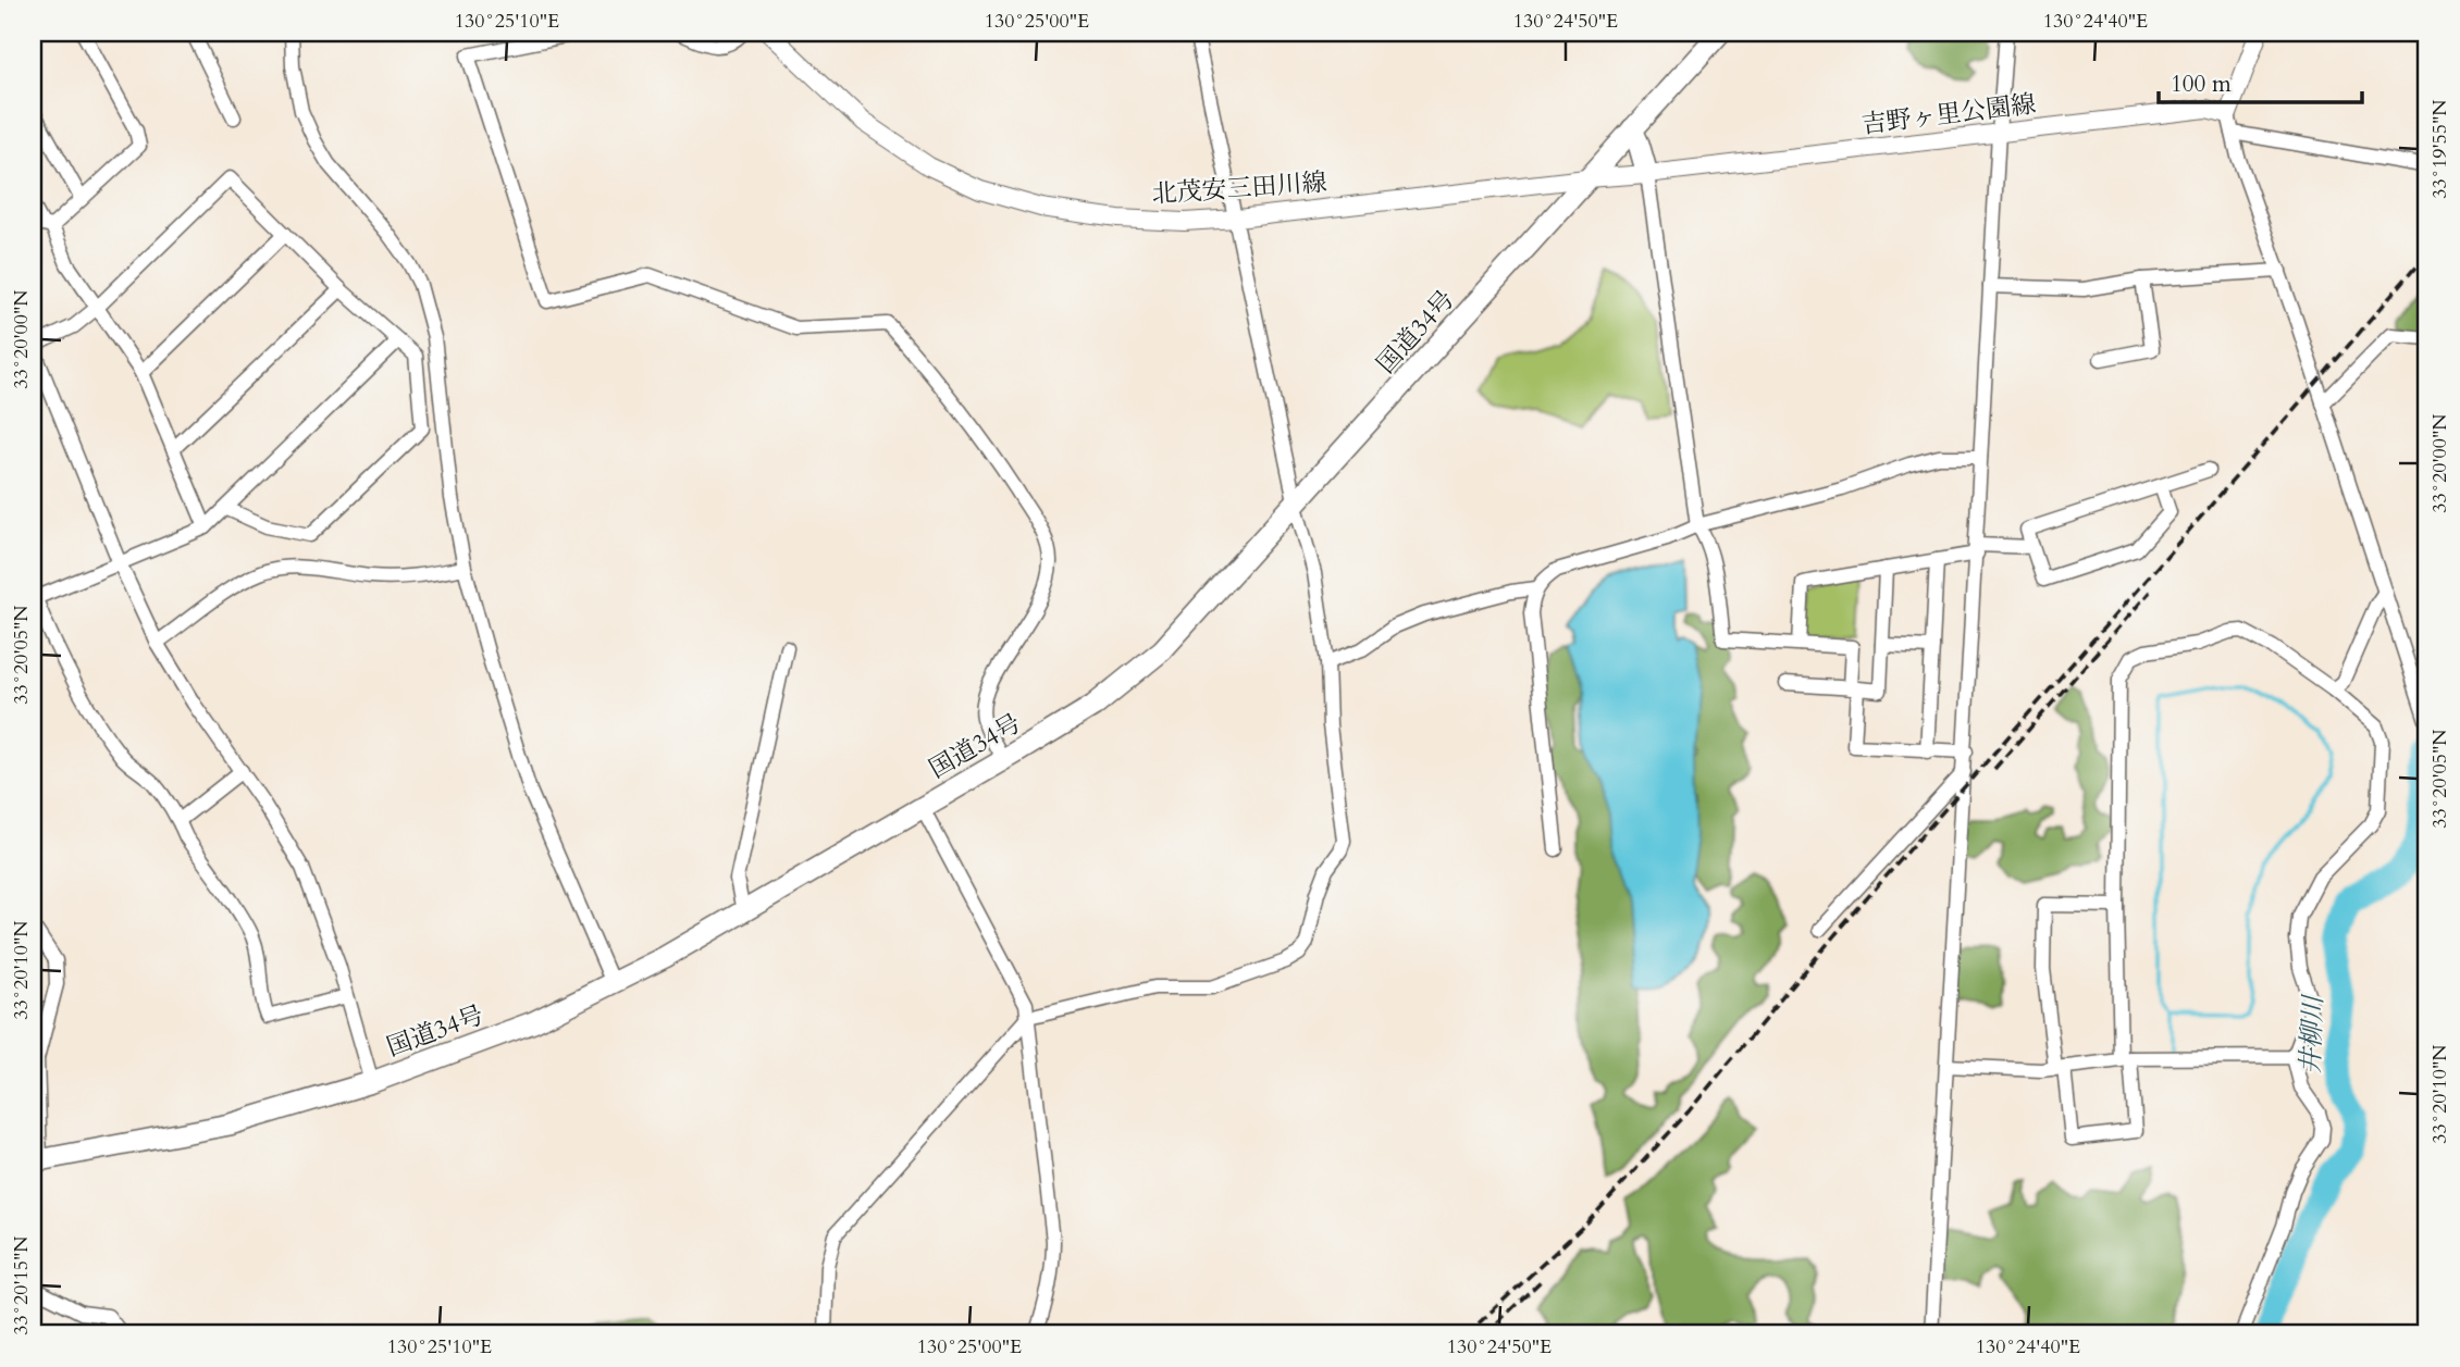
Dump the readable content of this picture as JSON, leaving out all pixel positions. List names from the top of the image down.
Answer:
{
  "streets": {
    "highway": ["国道34号"],
    "main road": ["吉野ヶ里公園線", "北茂安三田川線"]
  },
  "crossings": [
    ["吉野ヶ里公園線", "北茂安三田川線"],
    ["吉野ヶ里公園線", "国道34号"],
    ["北茂安三田川線", "国道34号"]
  ],
  "water": ["井柳川"],
  "scale_bar": "100 m",
  "coordinates": [
    "130°25'10\"E",
    "130°25'00\"E",
    "130°24'50\"E",
    "130°24'40\"E",
    "33°19'55\"N",
    "33°20'00\"N",
    "33°20'05\"N",
    "33°20'10\"N",
    "33°20'15\"N"
  ]
}
